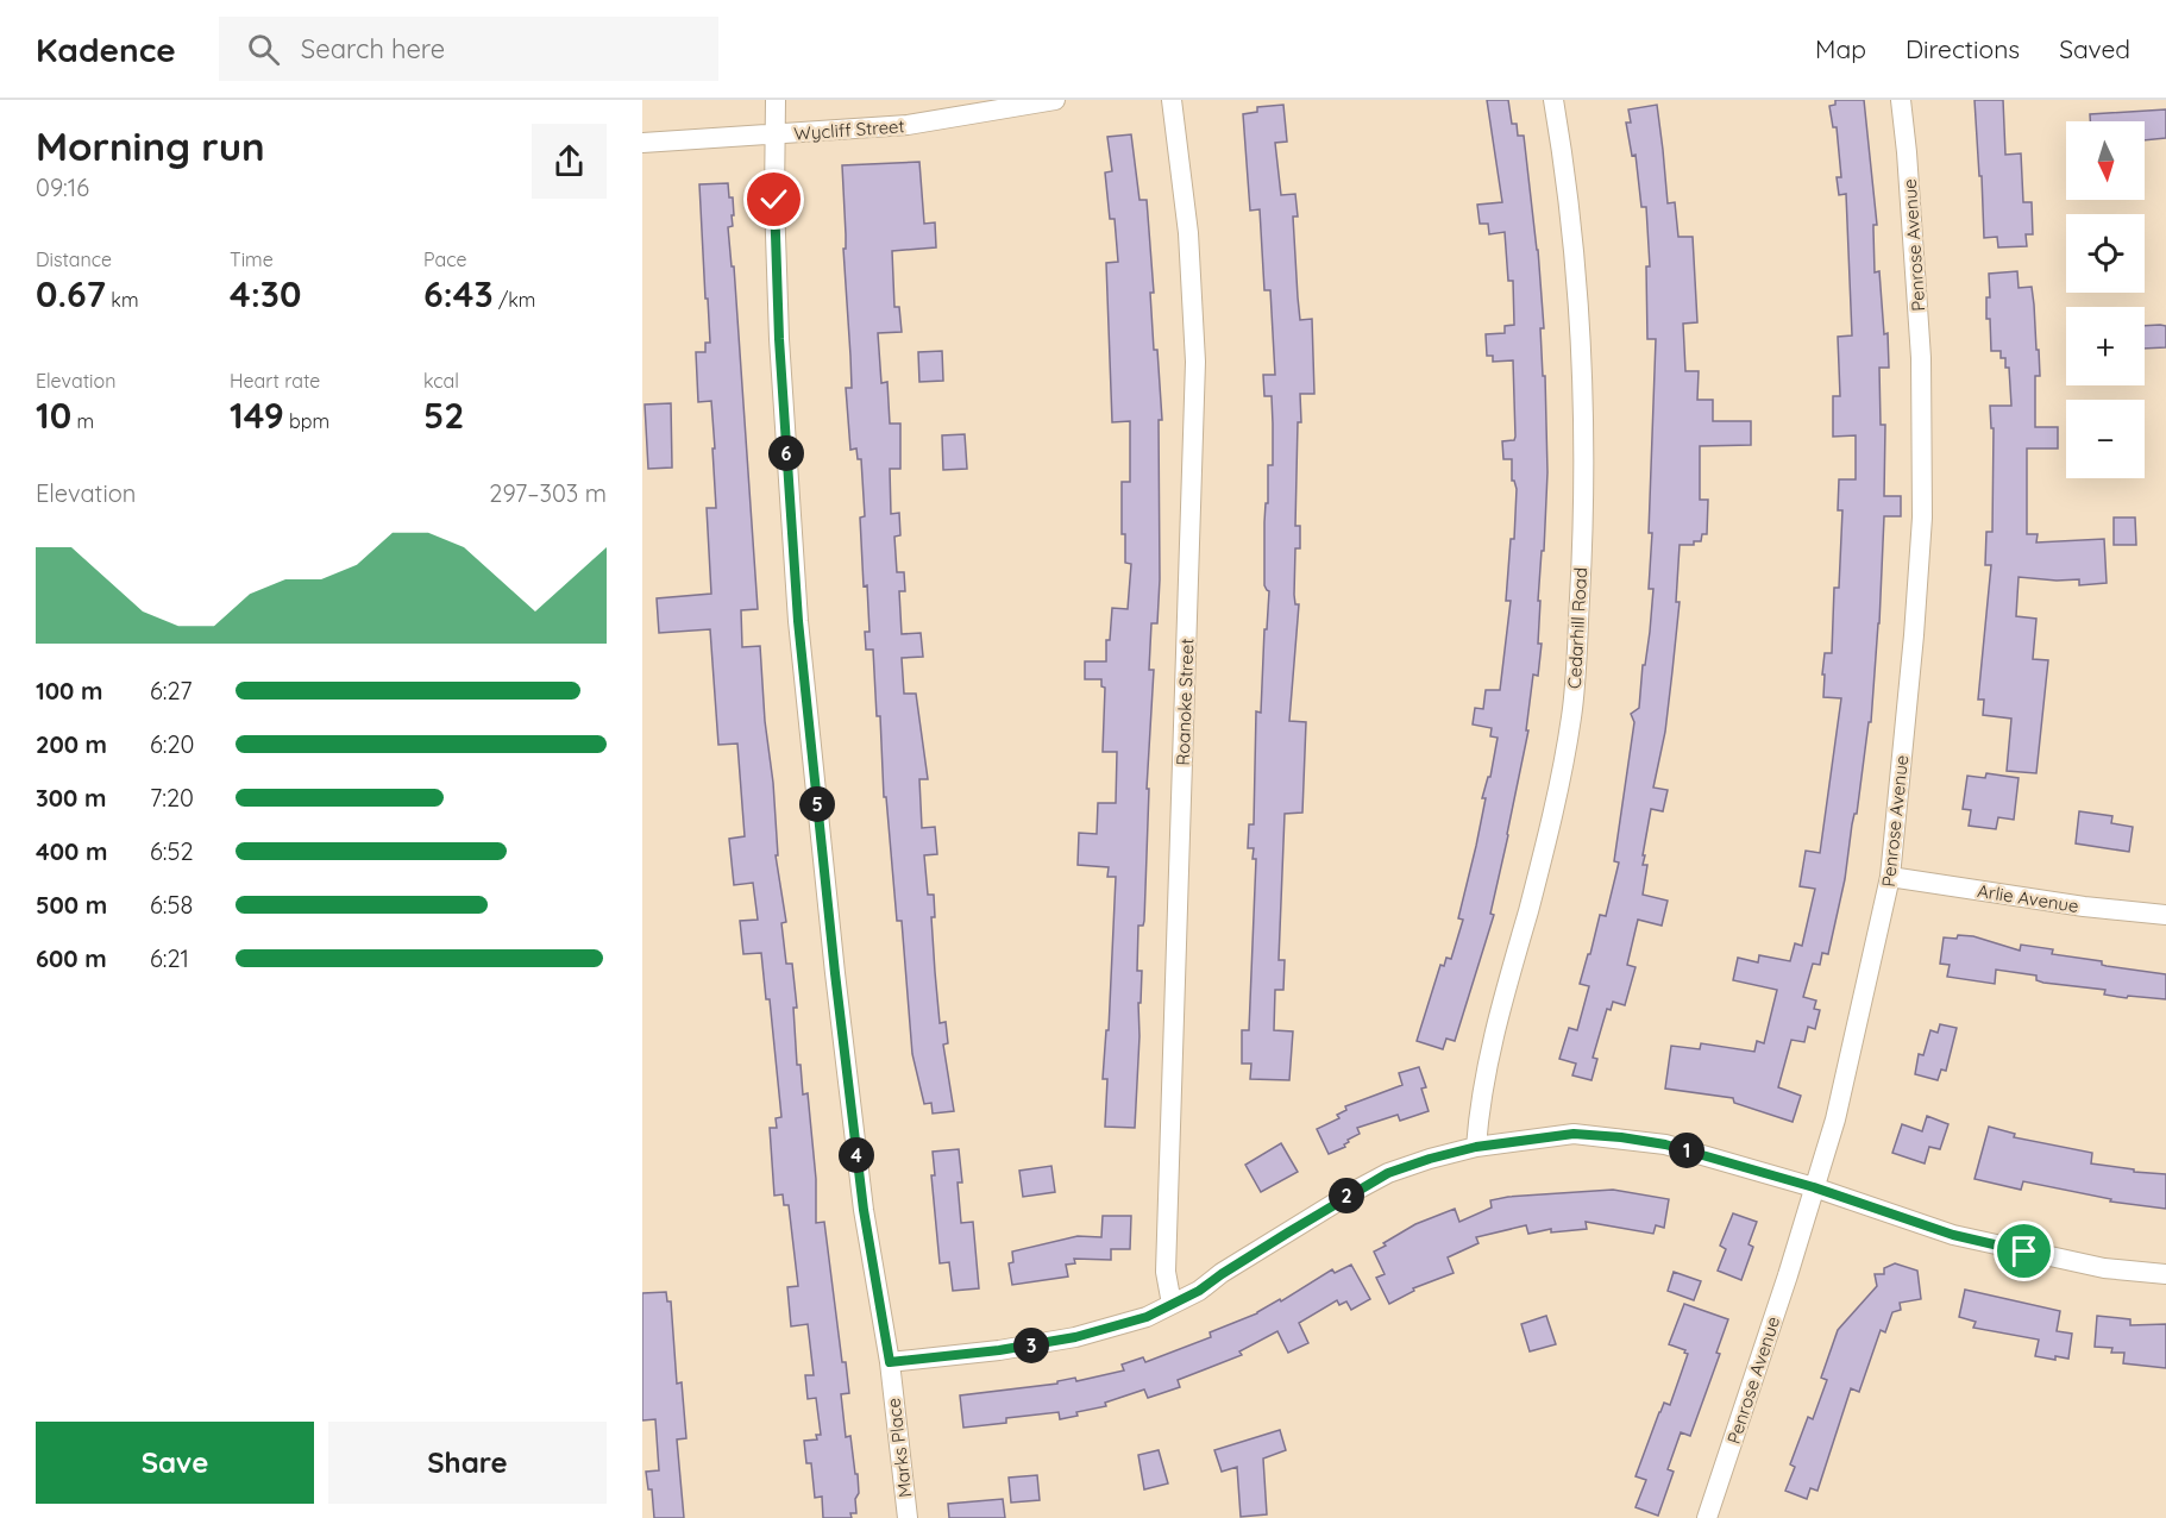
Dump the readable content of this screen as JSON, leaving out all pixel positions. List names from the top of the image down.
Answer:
{
  "streets": {
    "street": [
      "Wycliff Street",
      "Penrose Avenue",
      "Cedarhill Road",
      "Roanoke Street",
      "Arlie Avenue",
      "Marks Place"
    ]
  },
  "crossings": [
    ["Wycliff Street", "Marks Place"],
    ["Penrose Avenue", "Arlie Avenue"]
  ],
  "north": "bottom",
  "page": {
    "header": "Kadence",
    "search": "Search here",
    "nav": ["Map", "Directions", "Saved"],
    "heading": ["Morning run", "09:16"],
    "map_buttons": ["+", "−"],
    "stats": [
      ["Distance", "0.67 km"],
      ["Time", "4:30"],
      ["Pace", "6:43 /km"],
      ["Elevation", "10 m"],
      ["Heart rate", "149 bpm"],
      ["kcal", "52"]
    ],
    "pins": [
      "6",
      "5",
      "1",
      "4",
      "2",
      "3"
    ],
    "chart": ["Elevation", "297–303 m"],
    "list": [
      {
        "name": "100 m",
        "note": "6:27"
      },
      {
        "name": "200 m",
        "note": "6:20"
      },
      {
        "name": "300 m",
        "note": "7:20"
      },
      {
        "name": "400 m",
        "note": "6:52"
      },
      {
        "name": "500 m",
        "note": "6:58"
      },
      {
        "name": "600 m",
        "note": "6:21"
      }
    ],
    "buttons": ["Save", "Share"]
  }
}
